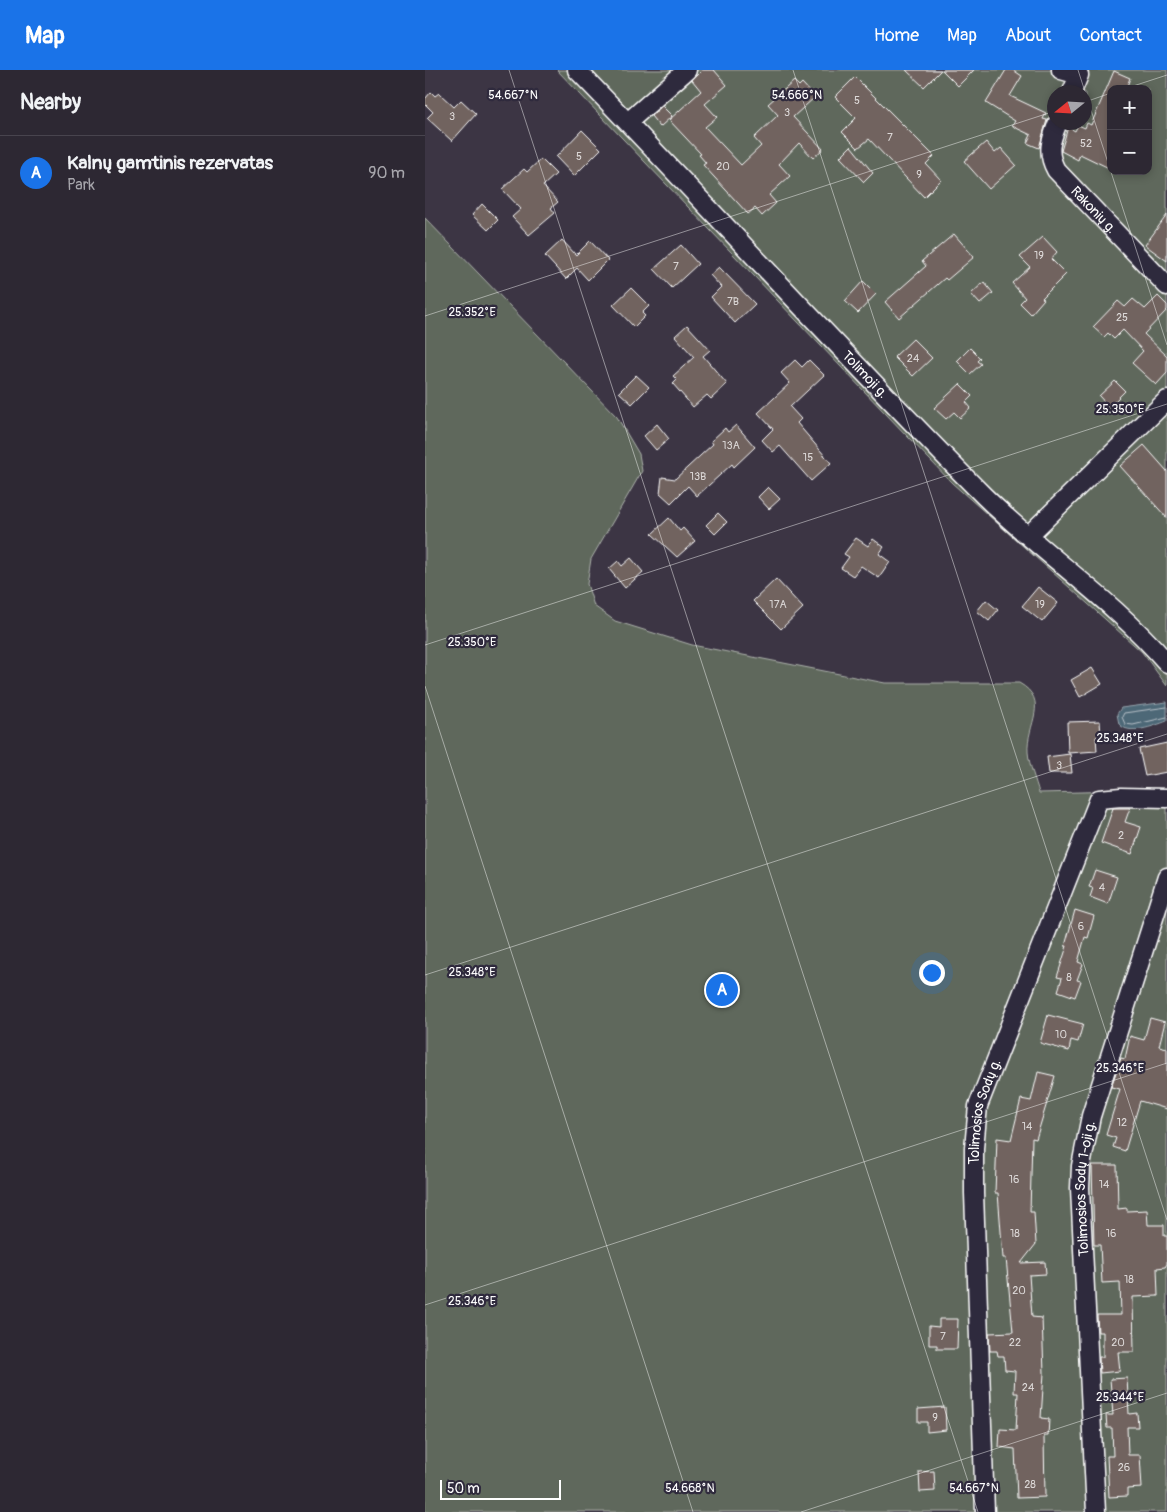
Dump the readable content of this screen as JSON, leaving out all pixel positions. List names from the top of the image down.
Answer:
{
  "streets": {
    "street": [
      "Rakonių g.",
      "Tolimoji g.",
      "Tolimosios Sodų g.",
      "Tolimosios Sodų 1-oji g."
    ]
  },
  "house_numbers": [
    "5",
    "3",
    "3",
    "7",
    "52",
    "5",
    "20",
    "9",
    "19",
    "7",
    "7B",
    "25",
    "24",
    "13A",
    "15",
    "13B",
    "17A",
    "19",
    "3",
    "2",
    "4",
    "6",
    "8",
    "10",
    "12",
    "14",
    "16",
    "14",
    "18",
    "16",
    "18",
    "20",
    "7",
    "22",
    "20",
    "24",
    "9",
    "26",
    "28"
  ],
  "scale_bar": "50 m",
  "north": "left",
  "page": {
    "header": "Map",
    "nav": [
      "Home",
      "Map",
      "About",
      "Contact"
    ],
    "heading": "Nearby",
    "map_buttons": ["+", "−"],
    "list": [
      {
        "mark": "A",
        "name": "Kalnų gamtinis rezervatas",
        "note": "Park",
        "value": "90 m"
      }
    ],
    "pins": "A",
    "scale": "50 m"
  },
  "coordinates": [
    "54.667°N",
    "54.666°N",
    "25.352°E",
    "25.350°E",
    "25.348°E",
    "25.346°E",
    "25.344°E",
    "54.668°N"
  ]
}
